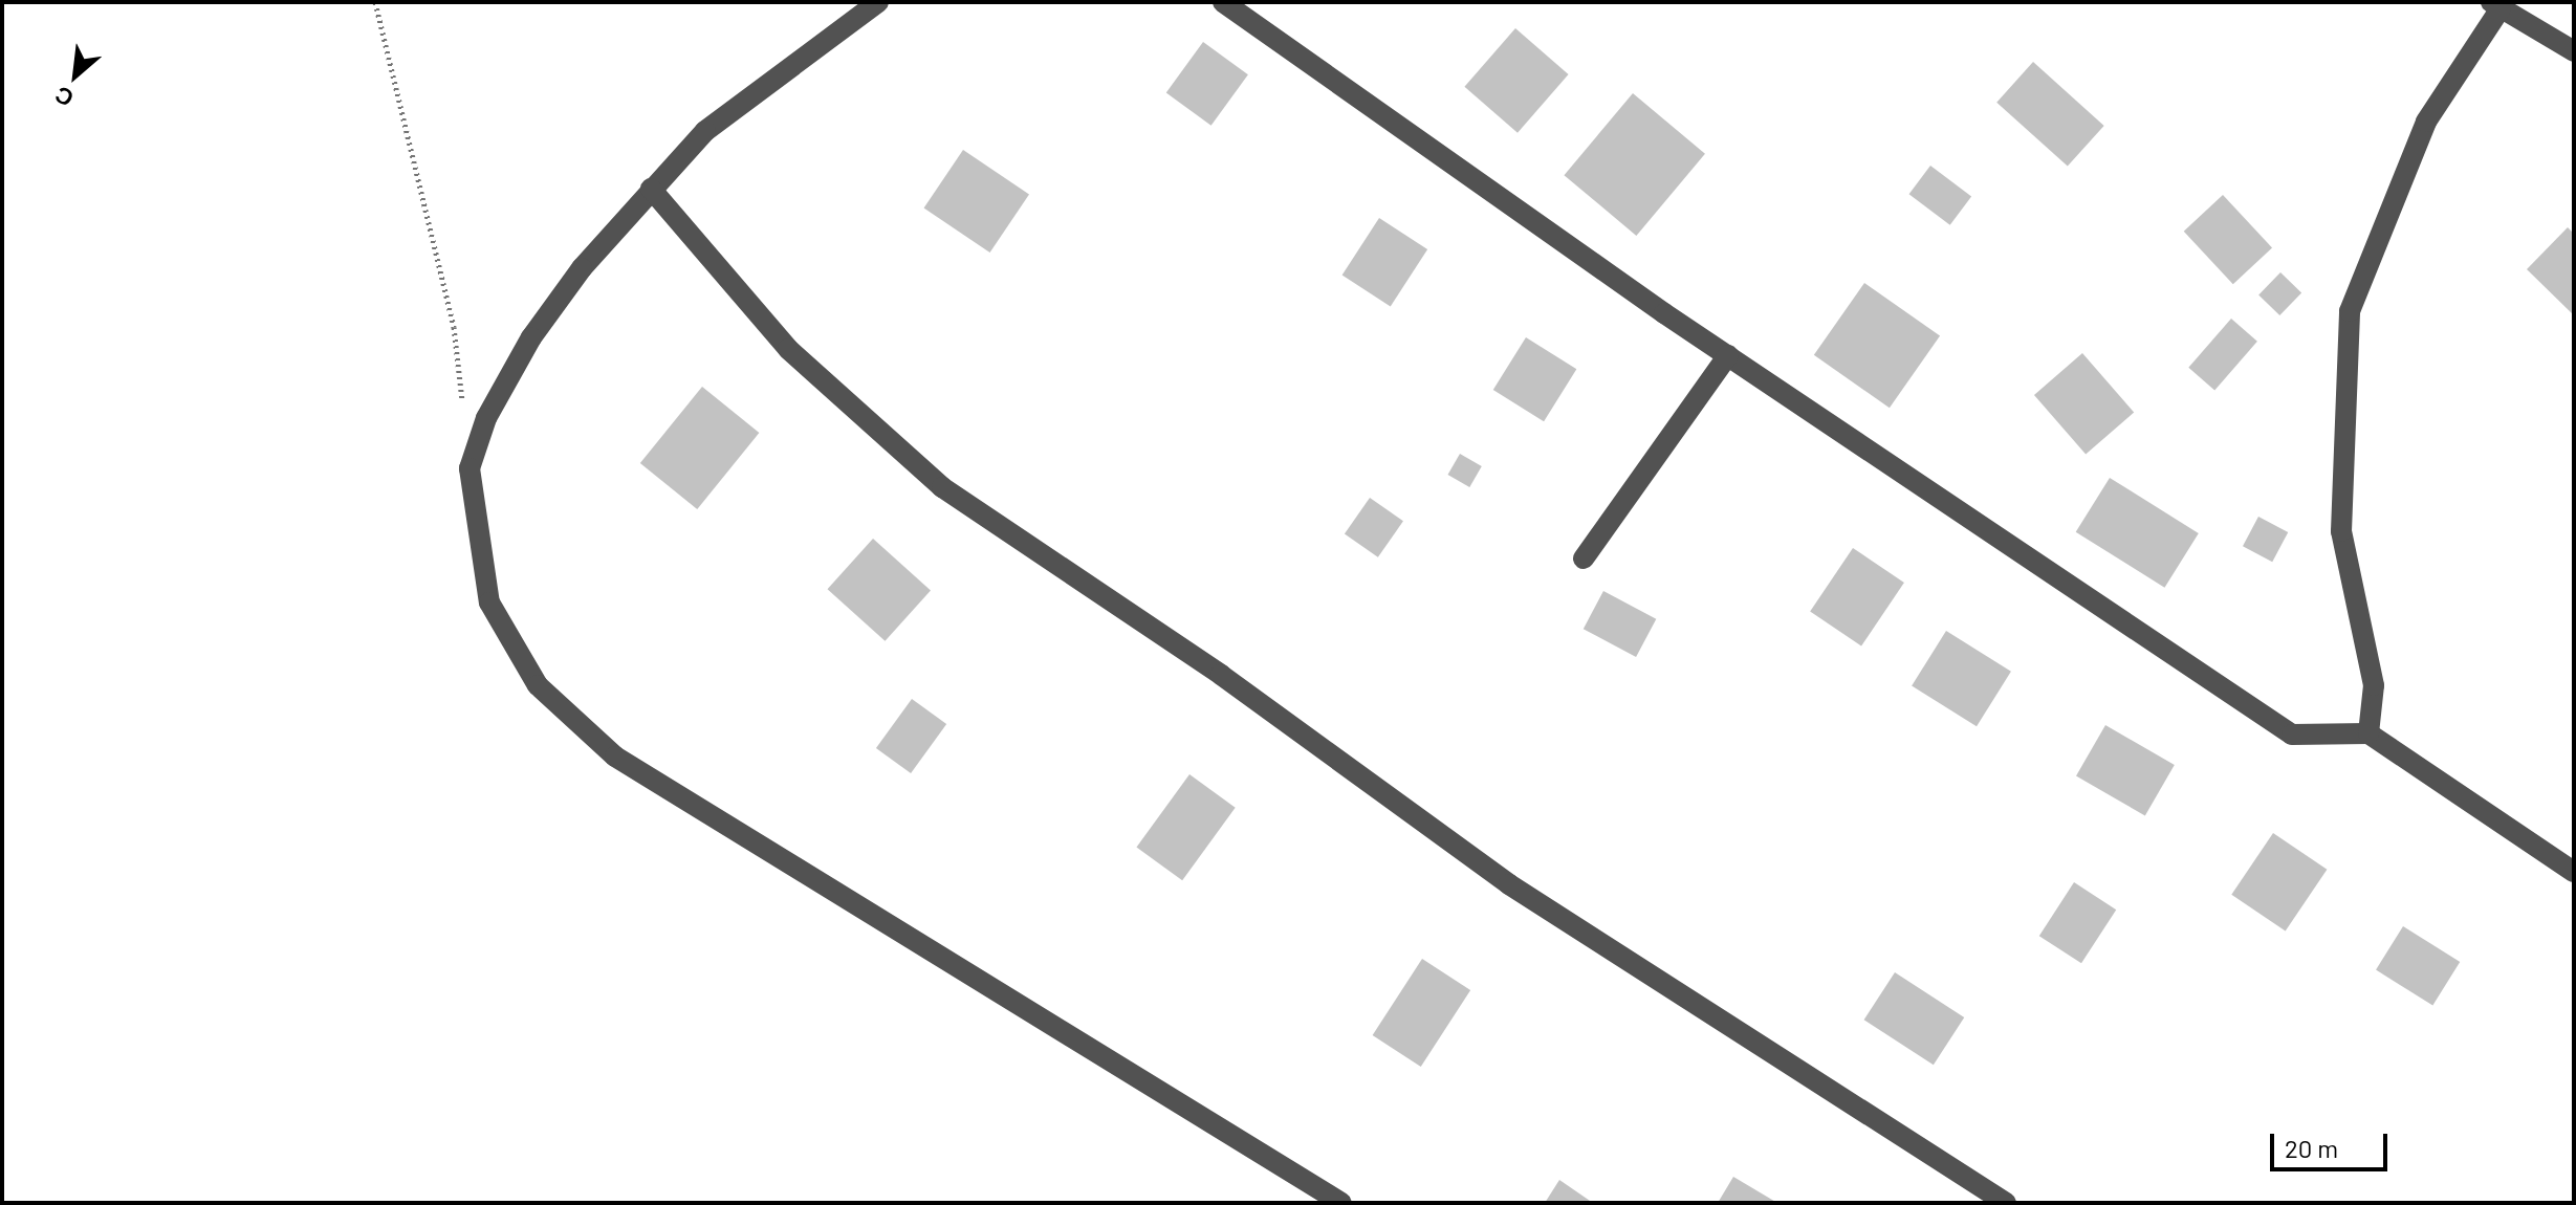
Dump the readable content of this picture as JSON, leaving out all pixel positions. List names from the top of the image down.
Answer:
{
  "scale_bar": "20 m",
  "north": "bottom left"
}
